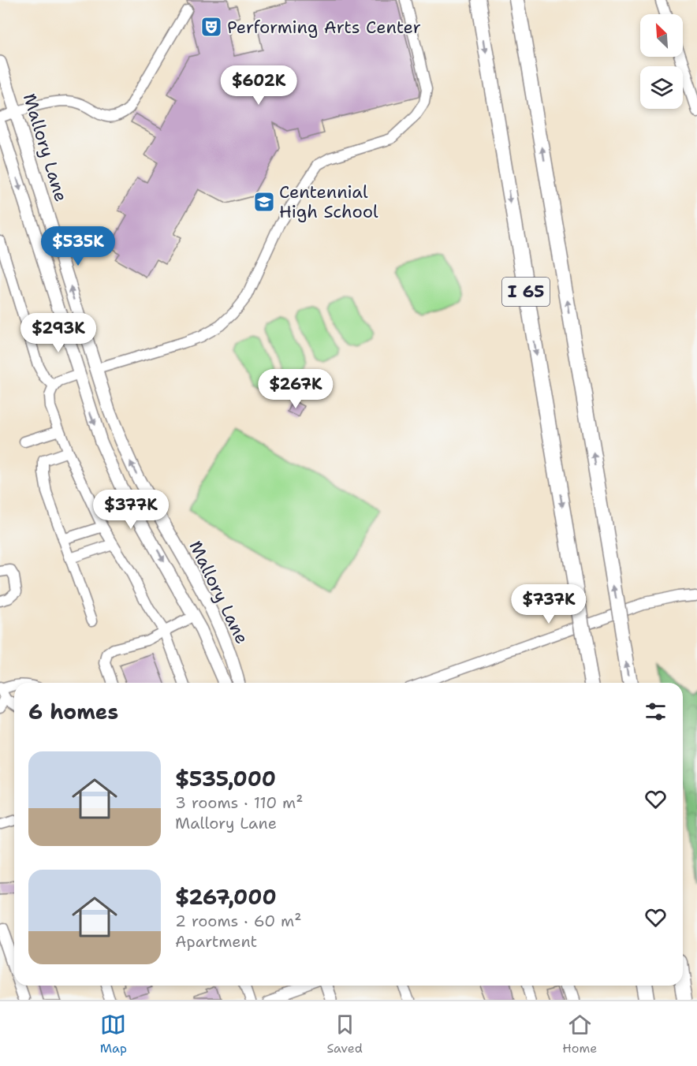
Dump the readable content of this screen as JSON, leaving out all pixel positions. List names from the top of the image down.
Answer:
{
  "streets": {
    "highway": ["I 65"],
    "main road": ["Mallory Lane"]
  },
  "places": {
    "theatre": ["Performing Arts Center"],
    "school or university": ["Centennial High School"]
  },
  "north": "top left",
  "page": {
    "price": [
      "$602K",
      "$535K",
      "$293K",
      "$267K",
      "$377K",
      "$737K"
    ],
    "heading": "6 homes",
    "list": [
      {
        "name": "$535,000",
        "note": "3 rooms · 110 m² · Mallory Lane"
      },
      {
        "name": "$267,000",
        "note": "2 rooms · 60 m² · Apartment"
      }
    ],
    "tabs": ["Map", "Saved", "Home"]
  }
}
